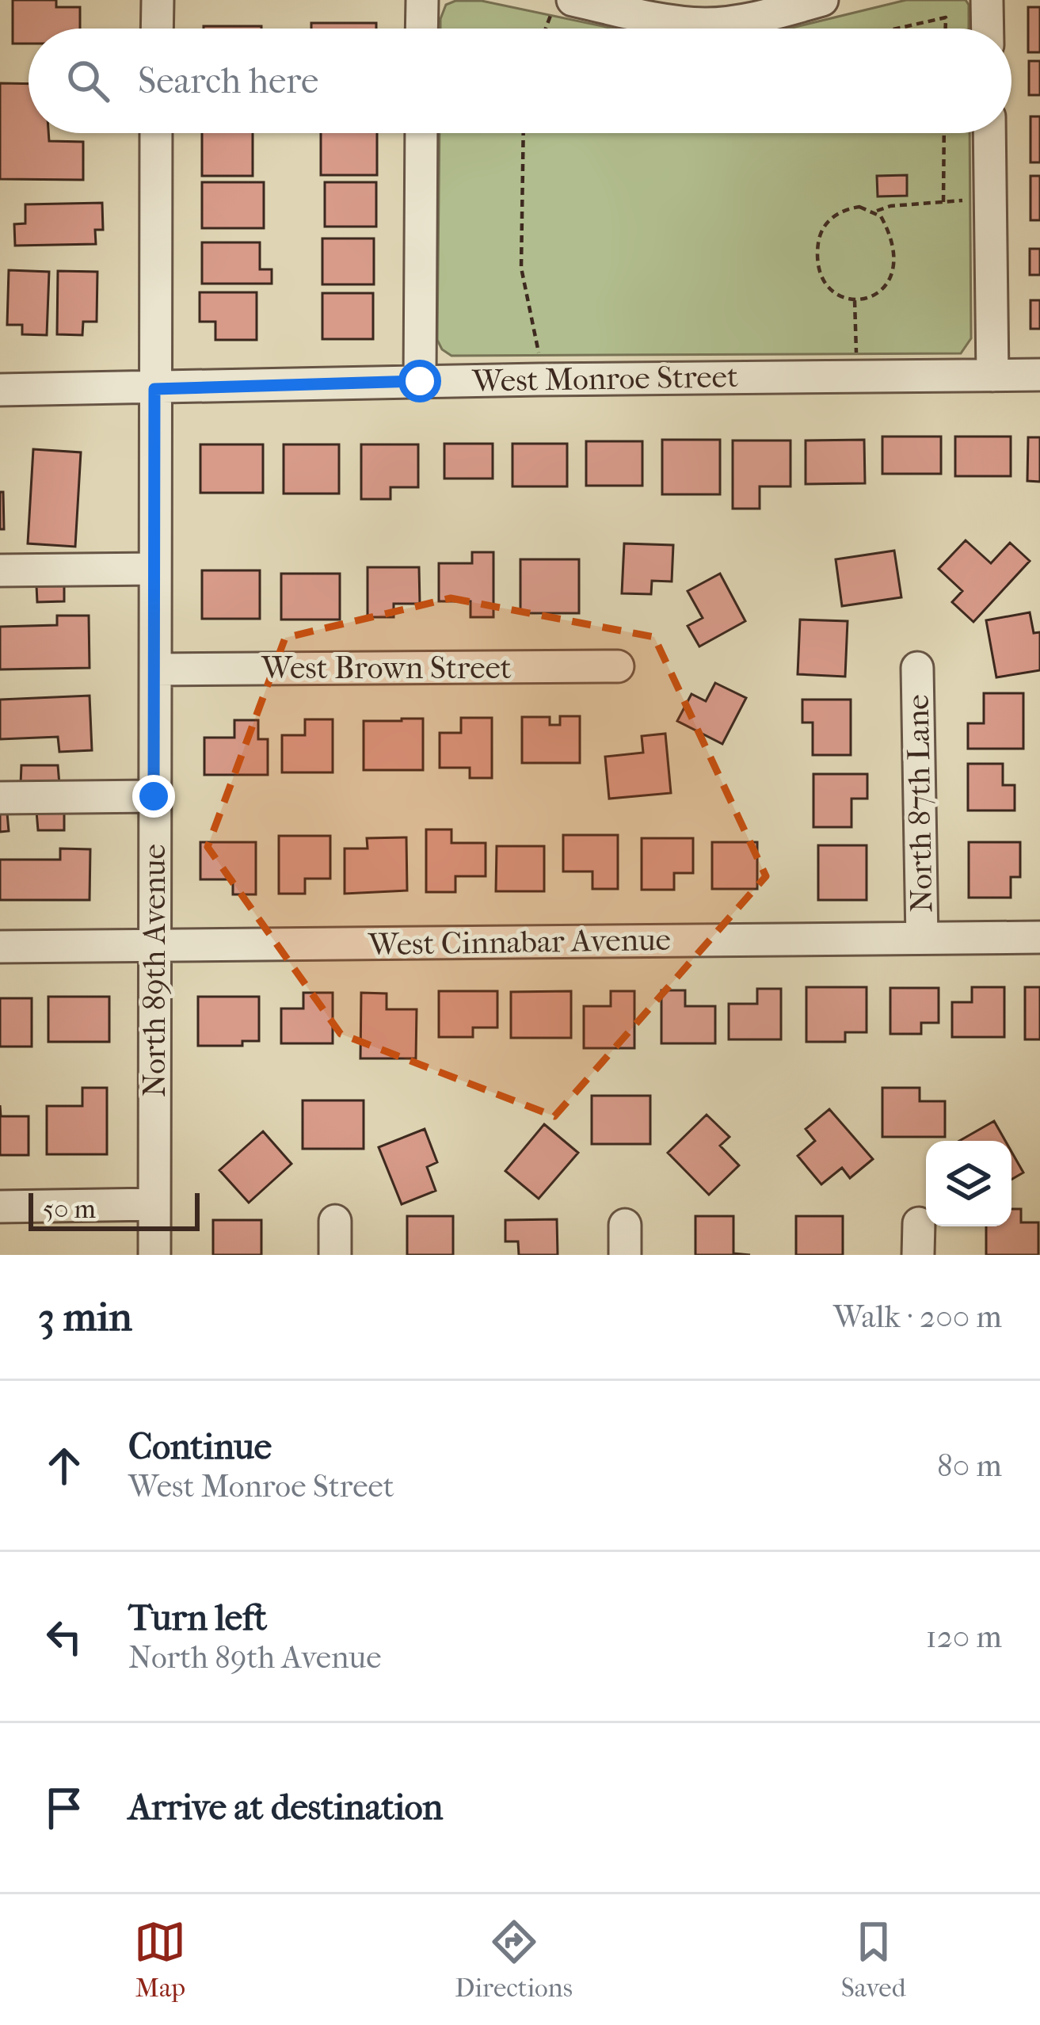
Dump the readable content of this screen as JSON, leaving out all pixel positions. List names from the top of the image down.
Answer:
{
  "streets": {
    "street": [
      "West Monroe Street",
      "West Brown Street",
      "North 87th Lane",
      "West Cinnabar Avenue",
      "North 89th Avenue"
    ]
  },
  "crossings": [
    ["West Monroe Street", "North 89th Avenue"],
    ["West Brown Street", "North 89th Avenue"],
    ["North 87th Lane", "West Cinnabar Avenue"],
    ["West Cinnabar Avenue", "North 89th Avenue"]
  ],
  "scale_bar": "50 m",
  "page": {
    "search": "Search here",
    "scale": "50 m",
    "heading": ["3 min", "Walk · 200 m"],
    "list": [
      ["Continue", "West Monroe Street", "80 m"],
      ["Turn left", "North 89th Avenue", "120 m"],
      "Arrive at destination"
    ],
    "nav": ["Map", "Directions", "Saved"]
  }
}
